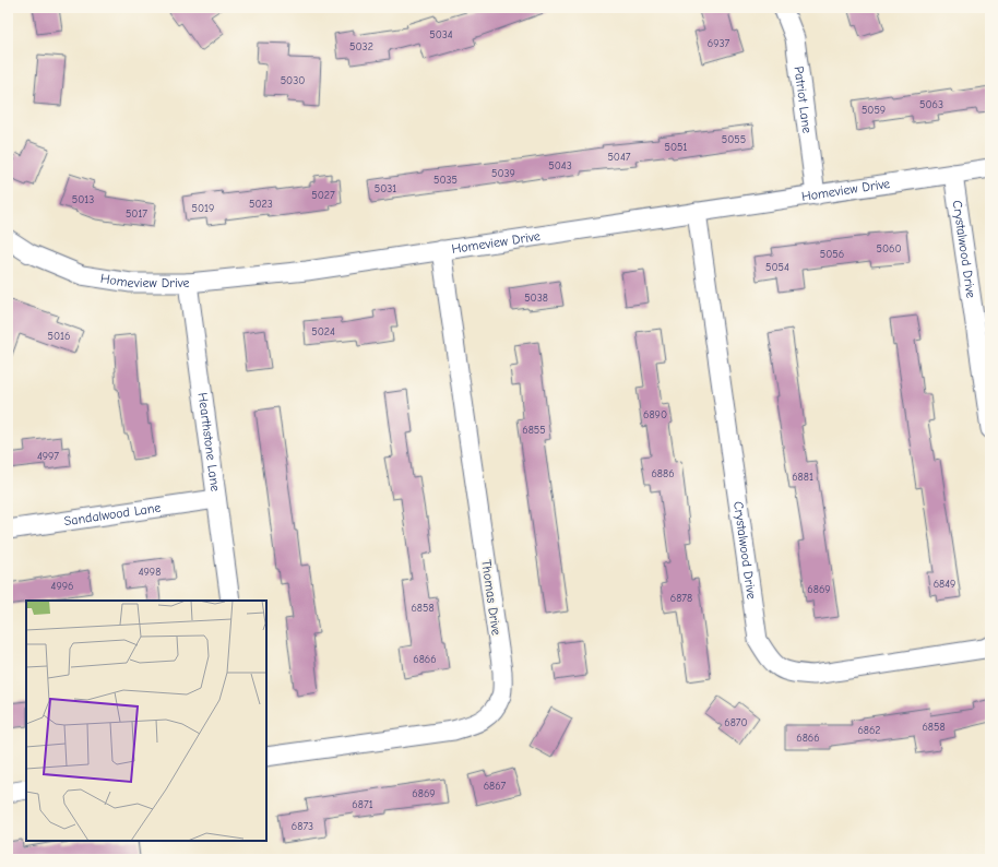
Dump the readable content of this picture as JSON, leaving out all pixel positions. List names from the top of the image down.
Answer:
{
  "streets": {
    "street": [
      "Patriot Lane",
      "Homeview Drive",
      "Crystalwood Drive",
      "Hearthstone Lane",
      "Sandalwood Lane",
      "Thomas Drive"
    ]
  },
  "crossings": [
    ["Patriot Lane", "Homeview Drive"],
    ["Homeview Drive", "Crystalwood Drive"],
    ["Homeview Drive", "Hearthstone Lane"],
    ["Homeview Drive", "Thomas Drive"],
    ["Hearthstone Lane", "Sandalwood Lane"]
  ],
  "house_numbers": [
    "5034",
    "6937",
    "5032",
    "5030",
    "5063",
    "5059",
    "5055",
    "5051",
    "5047",
    "5043",
    "5039",
    "5035",
    "5031",
    "5027",
    "5013",
    "5023",
    "5019",
    "5017",
    "5060",
    "5056",
    "5054",
    "5038",
    "5024",
    "5016",
    "6890",
    "6855",
    "4997",
    "6886",
    "6881",
    "4998",
    "6849",
    "4996",
    "6869",
    "6878",
    "6858",
    "6866",
    "6870",
    "6858",
    "6862",
    "6866",
    "6867",
    "6869",
    "6871",
    "6873"
  ]
}
